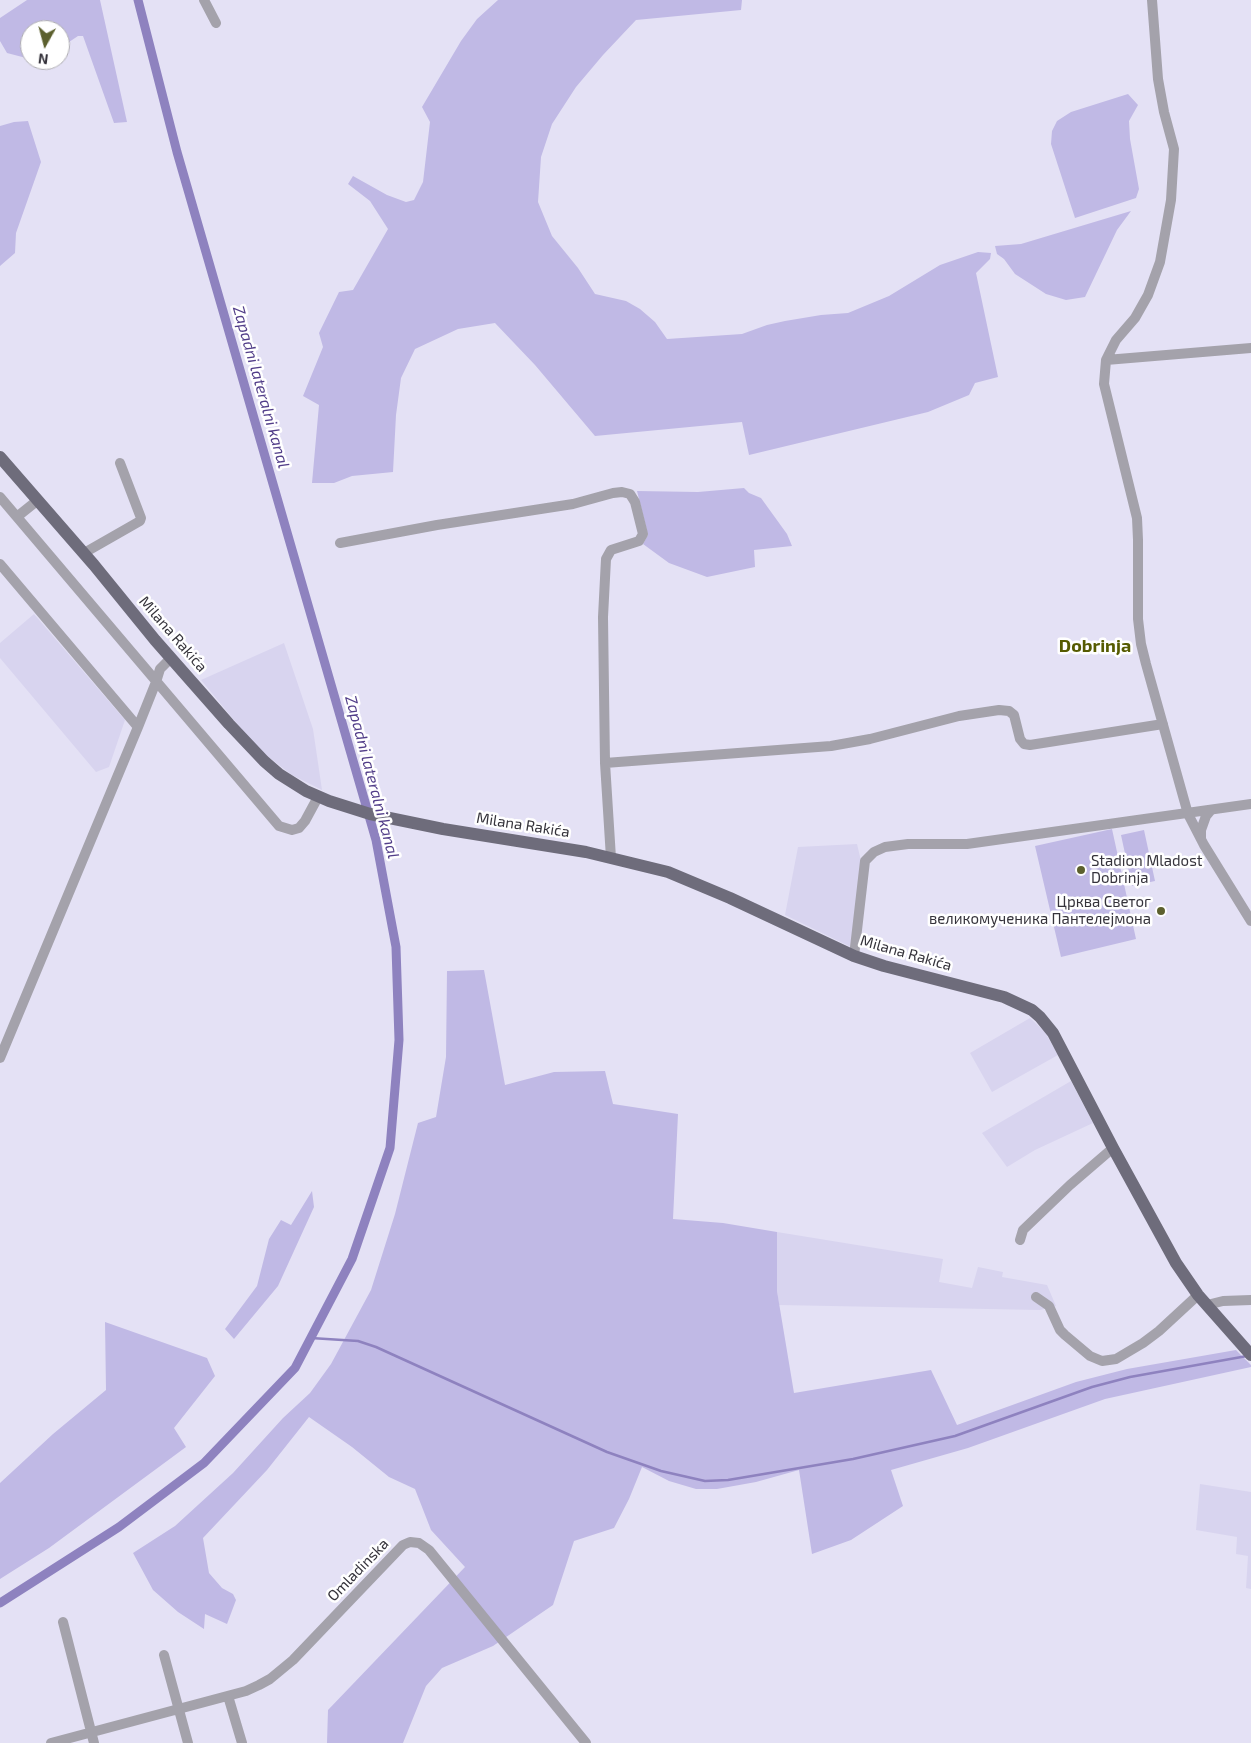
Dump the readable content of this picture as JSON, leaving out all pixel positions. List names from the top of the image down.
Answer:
{
  "streets": {
    "main road": ["Milana Rakića"],
    "street": ["Omladinska"]
  },
  "districts": ["Dobrinja"],
  "water": ["Zapadni lateralni kanal"],
  "places": ["Stadion Mladost Dobrinja", "Црква Светог великомученика Пантелејмона"],
  "north": "bottom"
}
